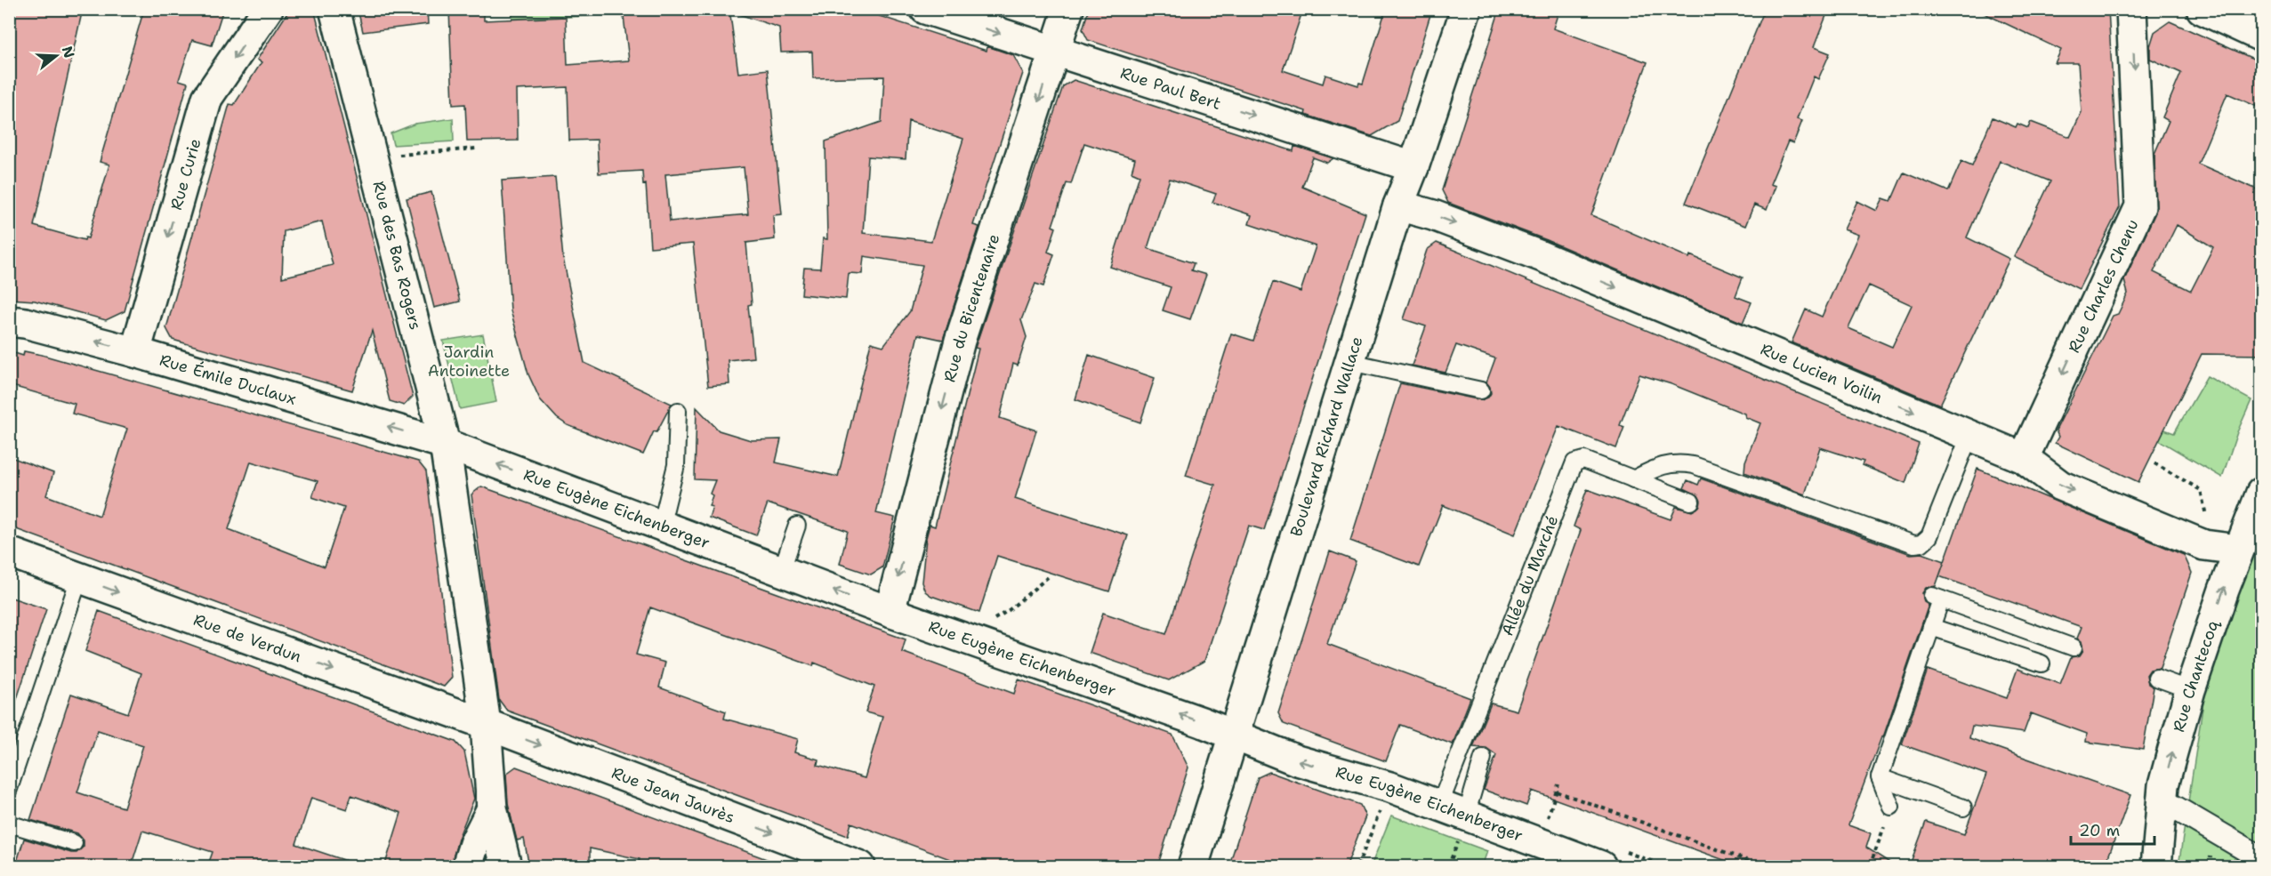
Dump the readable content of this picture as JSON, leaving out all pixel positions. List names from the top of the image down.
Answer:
{
  "streets": {
    "street": [
      "Rue Paul Bert",
      "Rue Curie",
      "Rue des Bas Rogers",
      "Rue Charles Chenu",
      "Rue du Bicentenaire",
      "Rue Lucien Voilin",
      "Rue Émile Duclaux",
      "Boulevard Richard Wallace",
      "Rue Eugène Eichenberger",
      "Rue de Verdun",
      "Rue Chantecoq",
      "Rue Jean Jaurès"
    ],
    "lane": ["Allée du Marché"]
  },
  "crossings": [
    ["Rue Paul Bert", "Rue du Bicentenaire"],
    ["Rue Paul Bert", "Boulevard Richard Wallace"],
    ["Rue Curie", "Rue Émile Duclaux"],
    ["Rue des Bas Rogers", "Rue Émile Duclaux"],
    ["Rue des Bas Rogers", "Rue Eugène Eichenberger"],
    ["Rue des Bas Rogers", "Rue de Verdun"],
    ["Rue des Bas Rogers", "Rue Jean Jaurès"],
    ["Rue Charles Chenu", "Rue Lucien Voilin"],
    ["Rue du Bicentenaire", "Rue Eugène Eichenberger"],
    ["Rue Lucien Voilin", "Boulevard Richard Wallace"],
    ["Rue Lucien Voilin", "Rue Chantecoq"],
    ["Rue Émile Duclaux", "Rue Eugène Eichenberger"],
    ["Boulevard Richard Wallace", "Rue Eugène Eichenberger"],
    ["Rue Eugène Eichenberger", "Allée du Marché"],
    ["Rue de Verdun", "Rue Jean Jaurès"]
  ],
  "one_way": [
    "Rue Paul Bert",
    "Rue Curie",
    "Rue Charles Chenu",
    "Rue du Bicentenaire",
    "Rue Lucien Voilin",
    "Rue Émile Duclaux",
    "Rue Eugène Eichenberger",
    "Rue de Verdun",
    "Rue Chantecoq",
    "Rue Jean Jaurès"
  ],
  "parks": ["Jardin Antoinette"],
  "scale_bar": "20 m",
  "north": "right"
}
